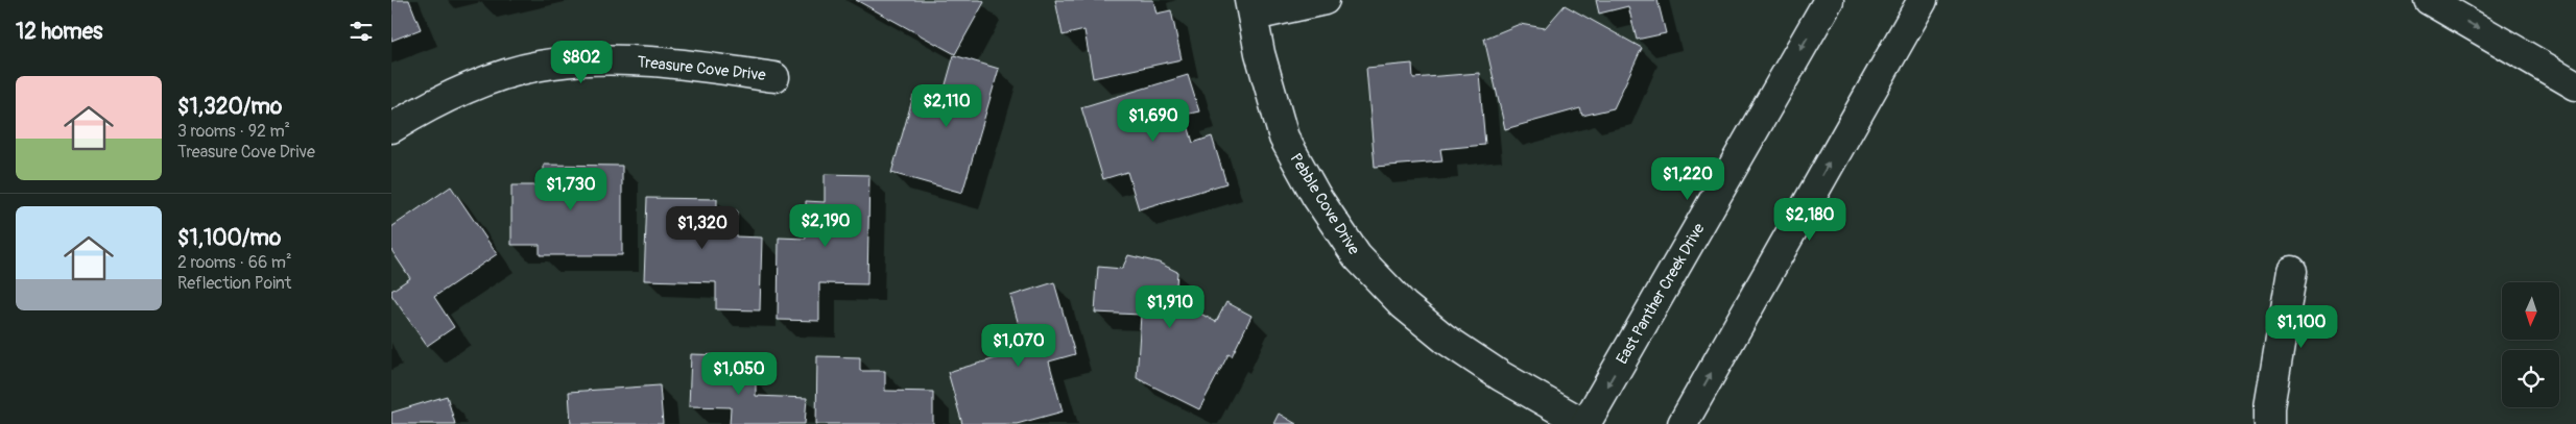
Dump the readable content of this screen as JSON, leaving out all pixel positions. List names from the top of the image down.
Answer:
{
  "streets": {
    "street": ["Treasure Cove Drive", "Pebble Cove Drive", "East Panther Creek Drive"]
  },
  "crossings": [
    ["Pebble Cove Drive", "East Panther Creek Drive"]
  ],
  "north": "bottom",
  "page": {
    "heading": "12 homes",
    "price": [
      "$802",
      "$2,110",
      "$1,690",
      "$1,220",
      "$1,730",
      "$2,180",
      "$2,190",
      "$1,320",
      "$1,910",
      "$1,100",
      "$1,070",
      "$1,050"
    ],
    "list": [
      {
        "name": "$1,320/mo",
        "note": "3 rooms · 92 m² · Treasure Cove Drive"
      },
      {
        "name": "$1,100/mo",
        "note": "2 rooms · 66 m² · Reflection Point"
      }
    ]
  }
}
